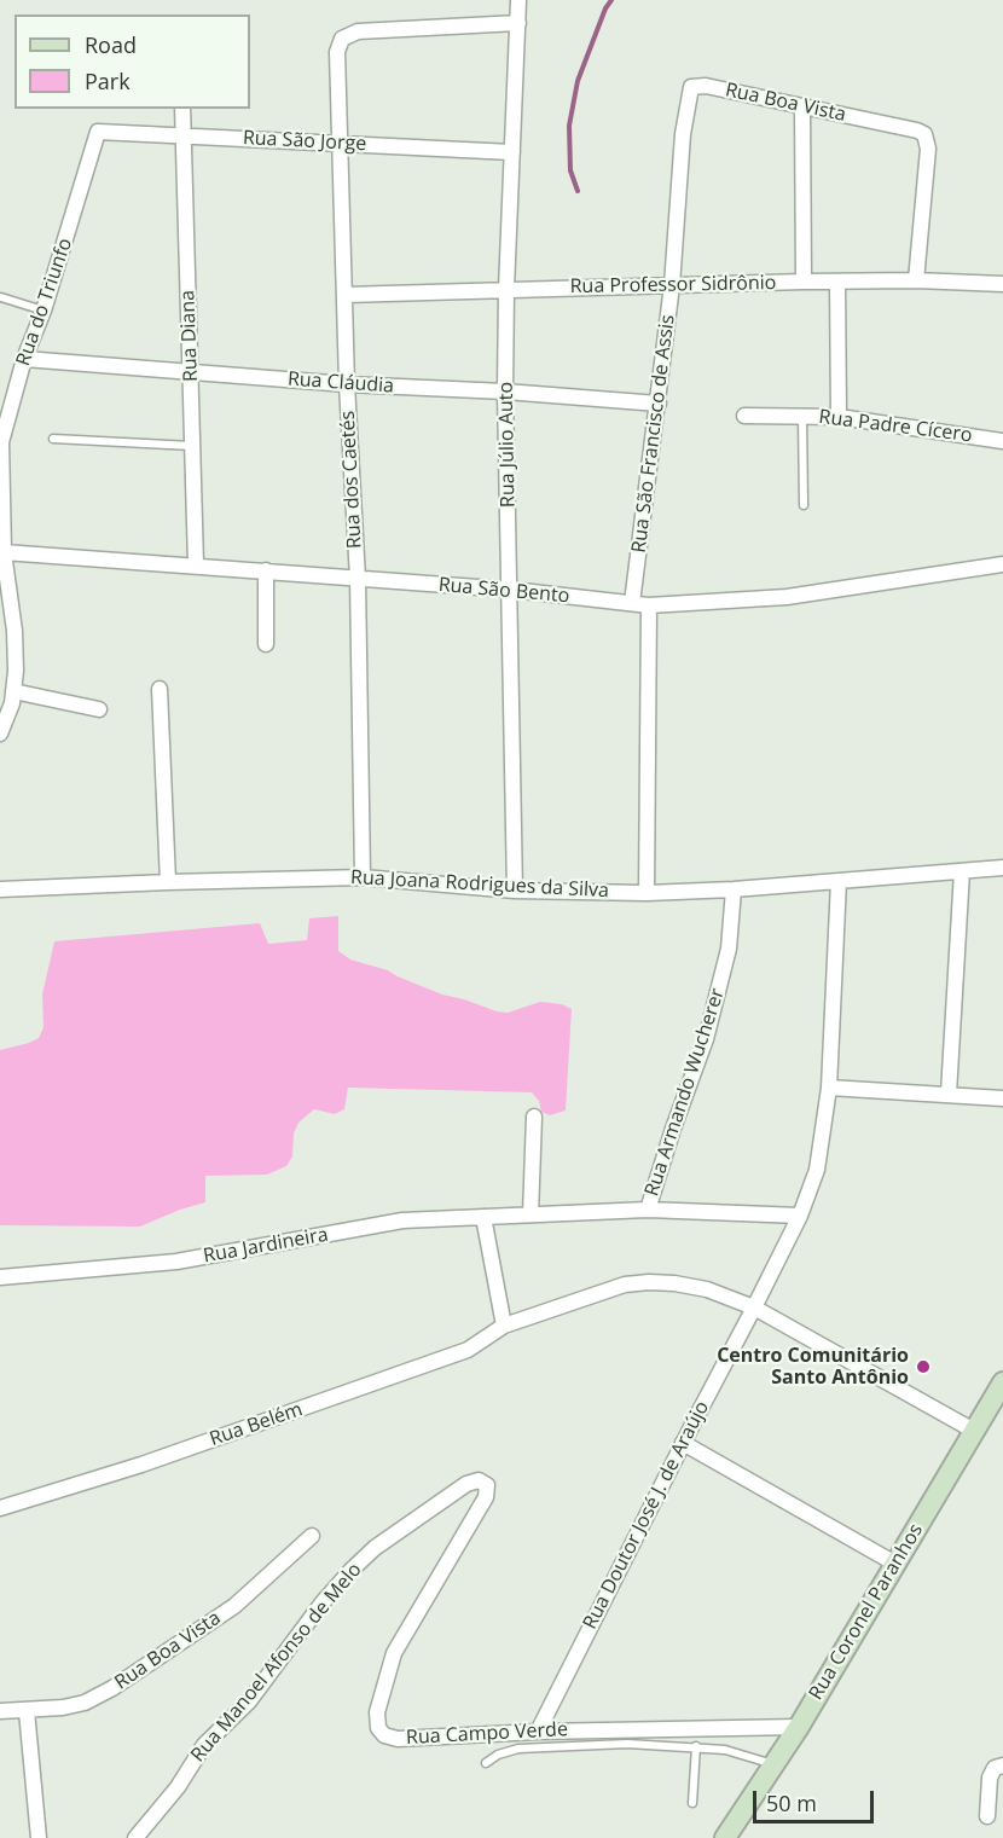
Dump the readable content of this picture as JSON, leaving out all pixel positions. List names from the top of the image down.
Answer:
{
  "streets": {
    "street": [
      "Rua Boa Vista",
      "Rua São Jorge",
      "Rua Professor Sidrônio",
      "Rua do Triunfo",
      "Rua Diana",
      "Rua Cláudia",
      "Rua Padre Cícero",
      "Rua São Francisco de Assis",
      "Rua Júlio Auto",
      "Rua dos Caetés",
      "Rua São Bento",
      "Rua Joana Rodrigues da Silva",
      "Rua Armando Wucherer",
      "Rua Jardineira",
      "Rua Belém",
      "Rua Doutor José J. de Araújo",
      "Rua Coronel Paranhos",
      "Rua Manoel Afonso de Melo",
      "Rua Campo Verde"
    ]
  },
  "crossings": [
    ["Rua Boa Vista", "Rua Professor Sidrônio"],
    ["Rua Boa Vista", "Rua São Francisco de Assis"],
    ["Rua São Jorge", "Rua do Triunfo"],
    ["Rua São Jorge", "Rua Diana"],
    ["Rua São Jorge", "Rua Júlio Auto"],
    ["Rua São Jorge", "Rua dos Caetés"],
    ["Rua Professor Sidrônio", "Rua São Francisco de Assis"],
    ["Rua Professor Sidrônio", "Rua Júlio Auto"],
    ["Rua Professor Sidrônio", "Rua dos Caetés"],
    ["Rua do Triunfo", "Rua Cláudia"],
    ["Rua do Triunfo", "Rua São Bento"],
    ["Rua Diana", "Rua Cláudia"],
    ["Rua Diana", "Rua São Bento"],
    ["Rua Cláudia", "Rua São Francisco de Assis"],
    ["Rua Cláudia", "Rua Júlio Auto"],
    ["Rua Cláudia", "Rua dos Caetés"],
    ["Rua São Francisco de Assis", "Rua São Bento"],
    ["Rua Júlio Auto", "Rua dos Caetés"],
    ["Rua Júlio Auto", "Rua São Bento"],
    ["Rua Júlio Auto", "Rua Joana Rodrigues da Silva"],
    ["Rua dos Caetés", "Rua São Bento"],
    ["Rua dos Caetés", "Rua Joana Rodrigues da Silva"],
    ["Rua Joana Rodrigues da Silva", "Rua Armando Wucherer"],
    ["Rua Joana Rodrigues da Silva", "Rua Doutor José J. de Araújo"],
    ["Rua Armando Wucherer", "Rua Jardineira"],
    ["Rua Jardineira", "Rua Doutor José J. de Araújo"],
    ["Rua Belém", "Rua Doutor José J. de Araújo"],
    ["Rua Belém", "Rua Coronel Paranhos"],
    ["Rua Doutor José J. de Araújo", "Rua Campo Verde"],
    ["Rua Coronel Paranhos", "Rua Campo Verde"],
    ["Rua Manoel Afonso de Melo", "Rua Campo Verde"]
  ],
  "places": ["Centro Comunitário Santo Antônio"],
  "legend": ["Road", "Park"],
  "scale_bar": "50 m"
}
